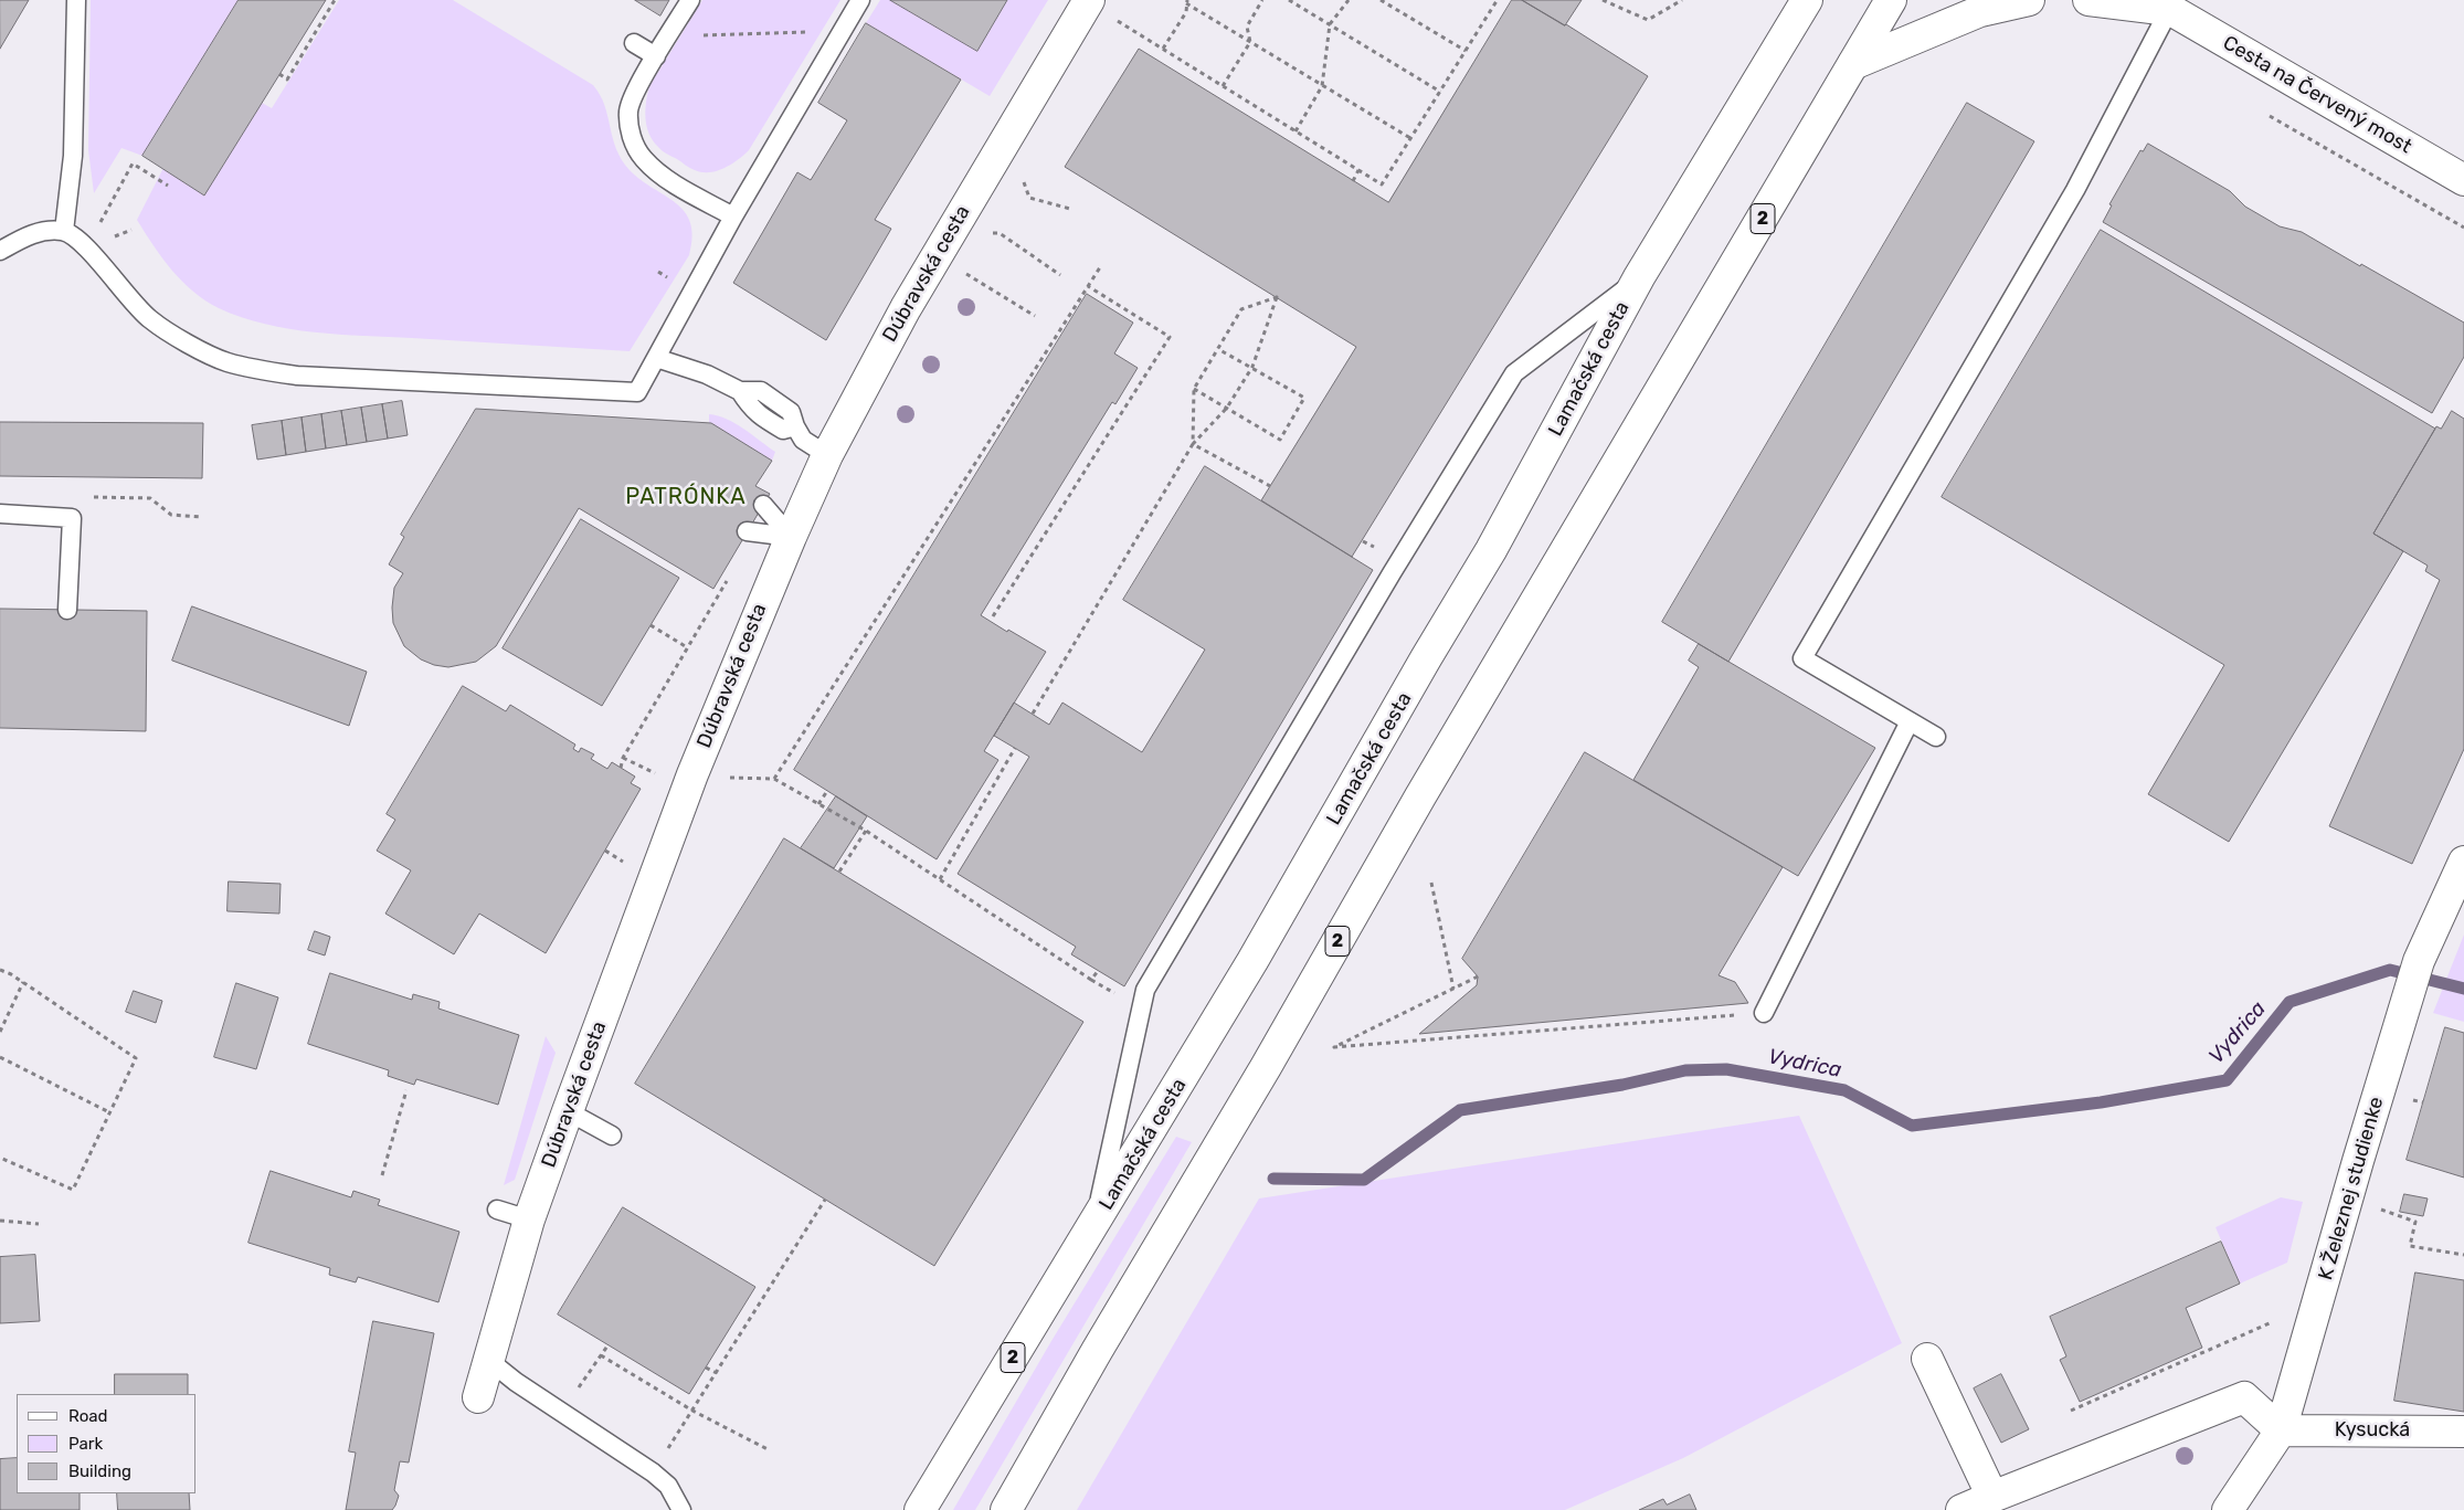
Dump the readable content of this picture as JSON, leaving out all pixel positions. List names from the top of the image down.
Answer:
{
  "streets": {
    "street": [
      "Cesta na Červený most",
      "2",
      "Dúbravská cesta",
      "Lamačská cesta",
      "K Železnej studienke",
      "Kysucká"
    ]
  },
  "crossings": [
    ["K Železnej studienke", "Kysucká"]
  ],
  "districts": ["PATRÓNKA"],
  "water": ["Vydrica"],
  "legend": ["Road", "Park", "Building"]
}
